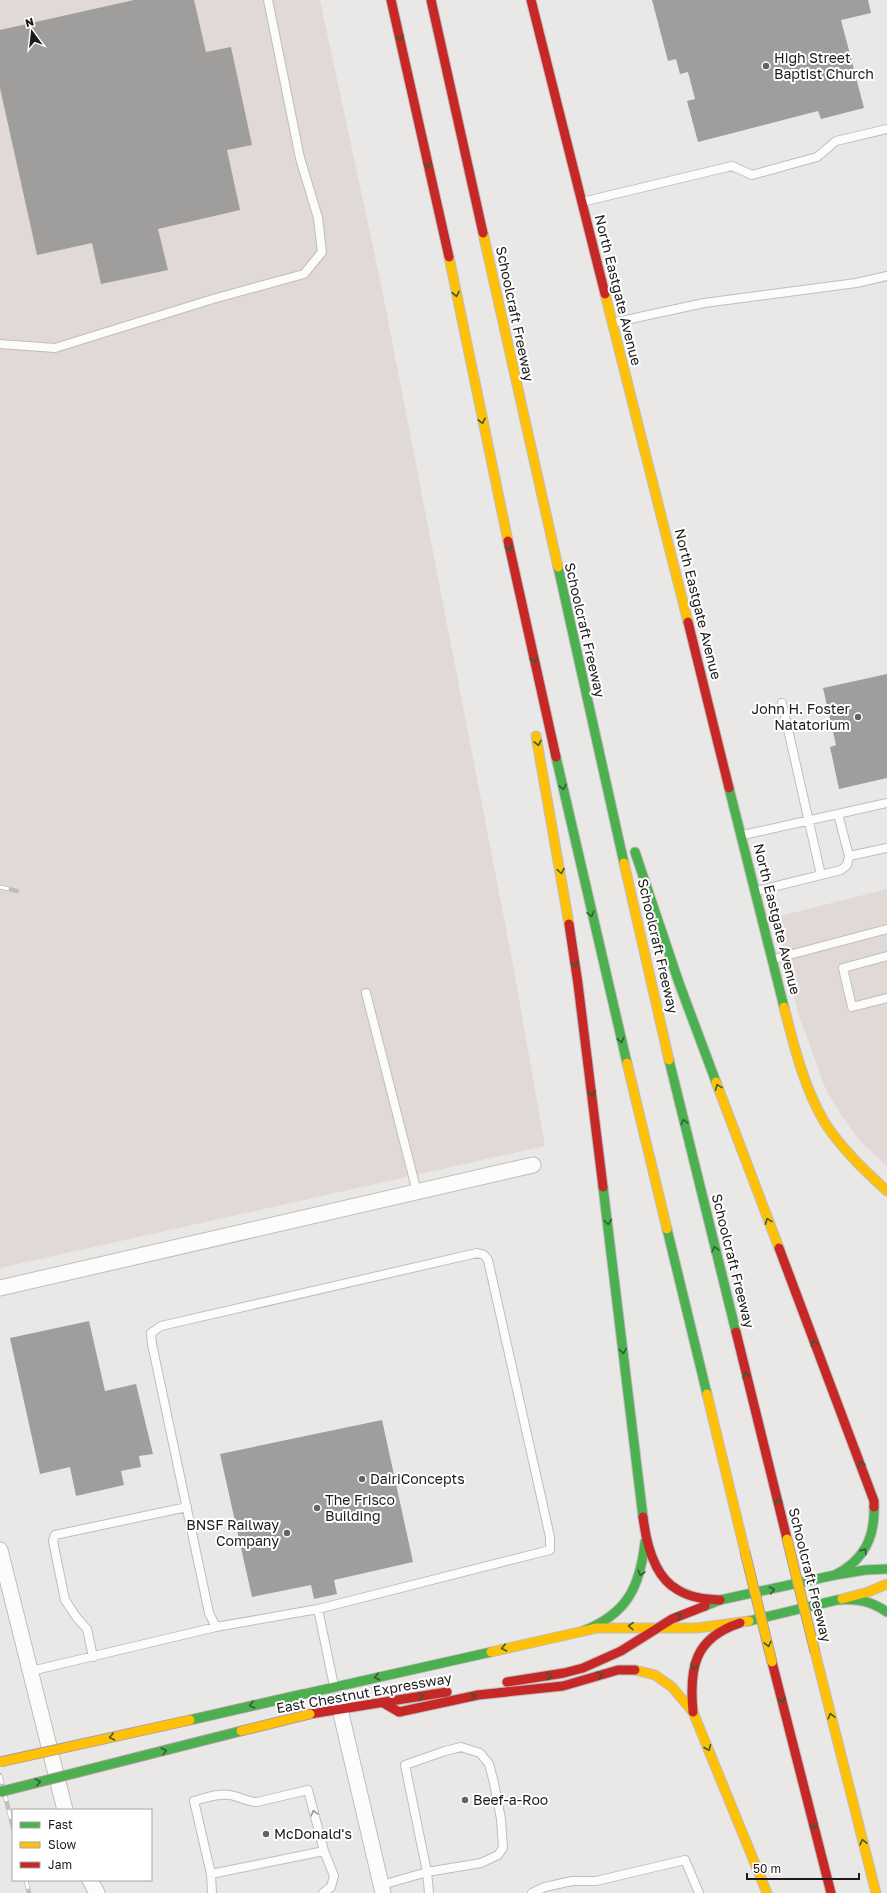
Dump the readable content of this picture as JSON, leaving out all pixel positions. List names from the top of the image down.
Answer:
{
  "streets": {
    "main road": ["North Eastgate Avenue", "Schoolcraft Freeway", "East Chestnut Expressway"]
  },
  "places": [
    "High Street Baptist Church",
    "John H. Foster Natatorium",
    "DairiConcepts",
    "The Frisco Building",
    "BNSF Railway Company",
    "Beef-a-Roo",
    "McDonald's"
  ],
  "legend": ["Fast", "Slow", "Jam"],
  "scale_bar": "50 m",
  "north": "top"
}
